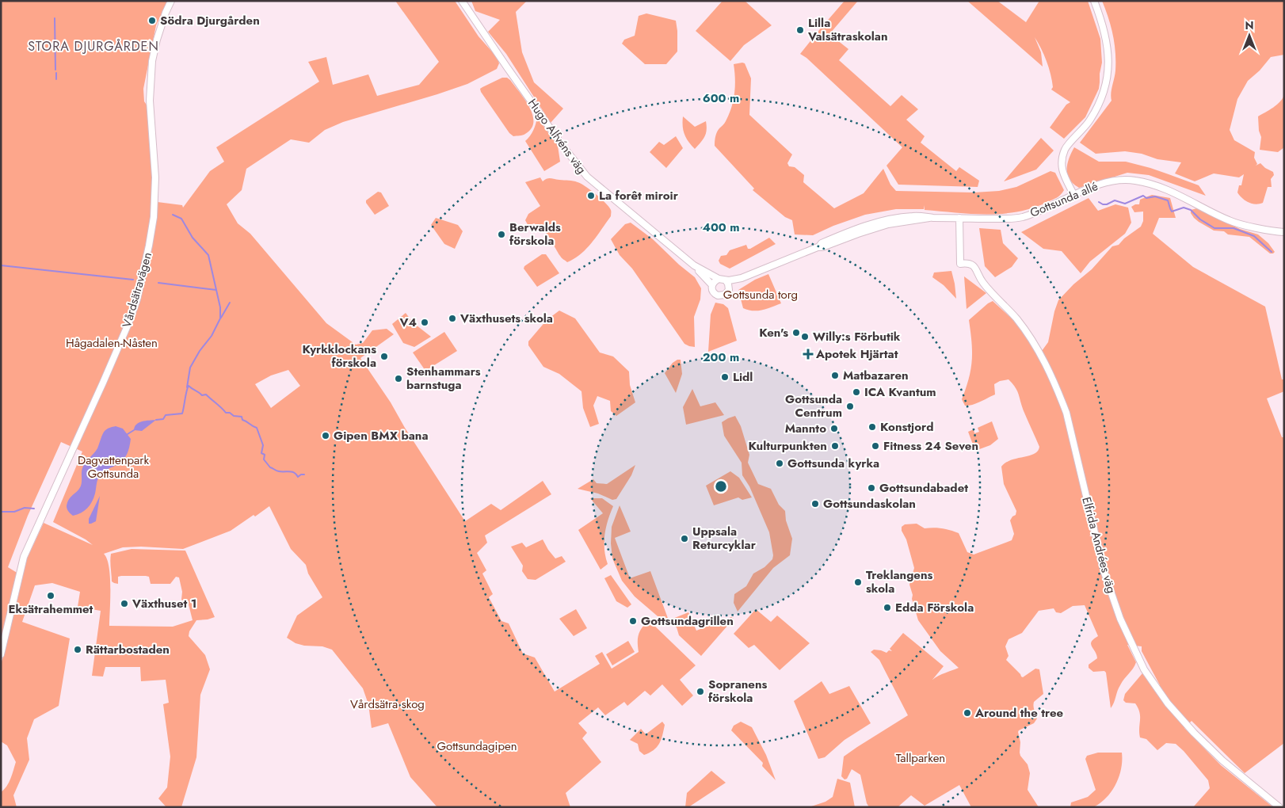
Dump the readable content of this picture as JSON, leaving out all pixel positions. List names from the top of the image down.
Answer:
{
  "streets": {
    "street": [
      "Hugo Alfvéns väg",
      "Gottsunda allé",
      "Vårdsätravägen",
      "Elfrida Andrées väg"
    ]
  },
  "crossings": [
    ["Hugo Alfvéns väg", "Gottsunda allé"],
    ["Gottsunda allé", "Elfrida Andrées väg"]
  ],
  "districts": ["STORA DJURGÅRDEN"],
  "parks": [
    "Gottsunda torg",
    "Hågadalen-Nåsten",
    "Dagvattenpark Gottsunda",
    "Vårdsätra skog",
    "Gottsundagipen",
    "Tallparken"
  ],
  "places": {
    "other": [
      "Södra Djurgården",
      "Lilla Valsätraskolan",
      "La forêt miroir",
      "Berwalds förskola",
      "Växthusets skola",
      "V4",
      "Ken's",
      "Willy:s Förbutik",
      "Kyrkklockans förskola",
      "Matbazaren",
      "Lidl",
      "Stenhammars barnstuga",
      "ICA Kvantum",
      "Gottsunda Centrum",
      "Konstjord",
      "Mannto",
      "Gipen BMX bana",
      "Kulturpunkten",
      "Fitness 24 Seven",
      "Gottsunda kyrka",
      "Gottsundabadet",
      "Gottsundaskolan",
      "Uppsala Returcyklar",
      "Treklangens skola",
      "Eksätrahemmet",
      "Växthuset 1",
      "Edda Förskola",
      "Gottsundagrillen",
      "Rättarbostaden",
      "Sopranens förskola",
      "Around the tree"
    ],
    "health": ["Apotek Hjärtat"]
  },
  "north": "top",
  "rings": ["600 m", "400 m", "200 m"]
}
